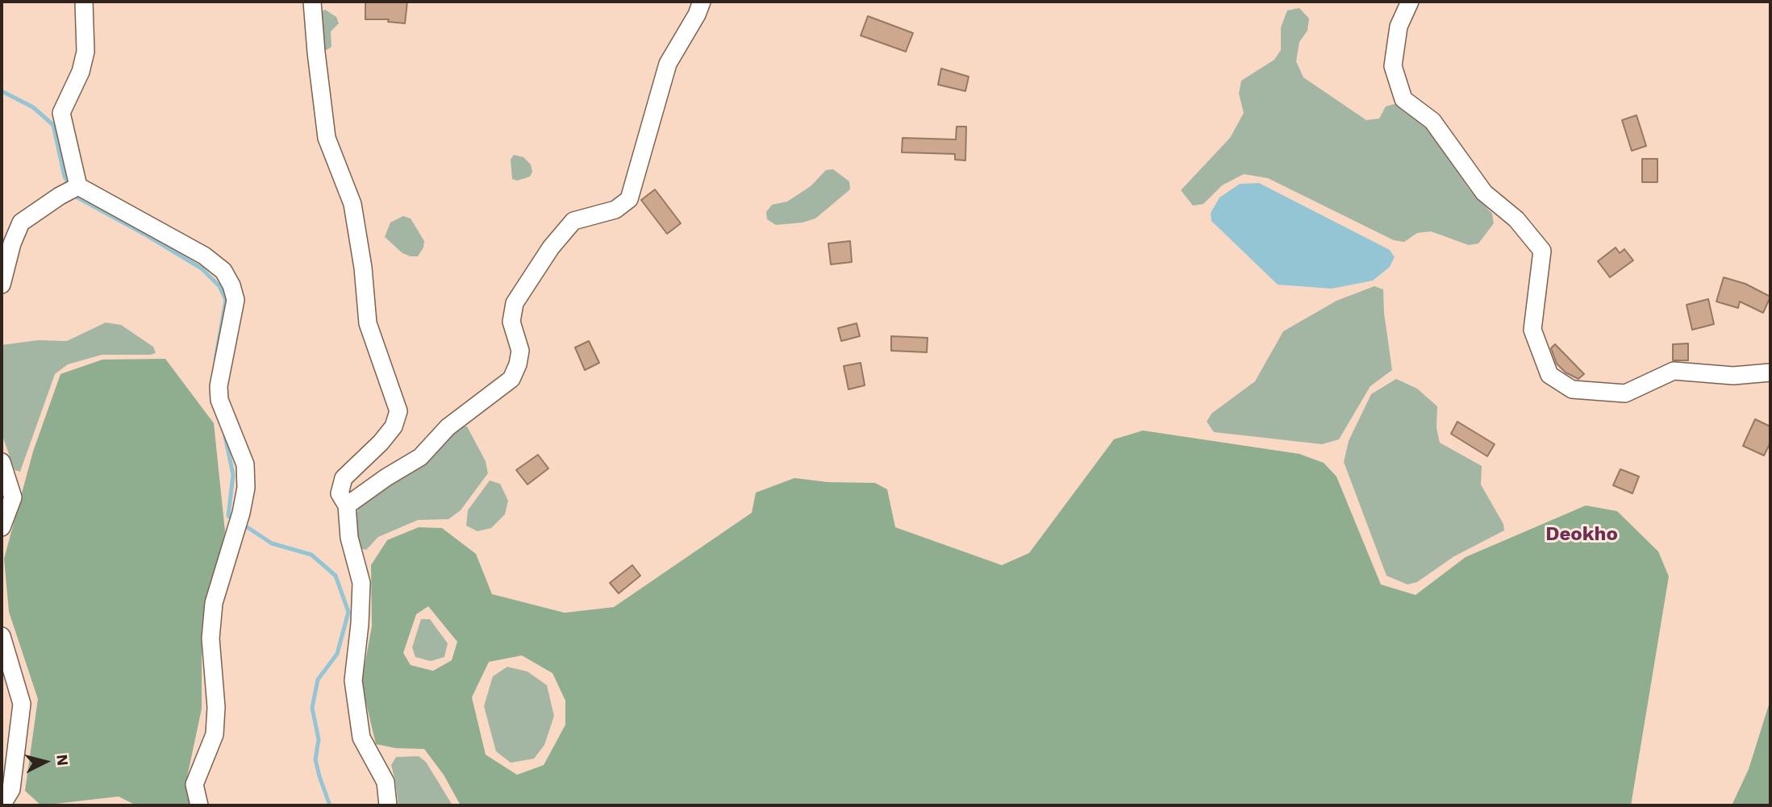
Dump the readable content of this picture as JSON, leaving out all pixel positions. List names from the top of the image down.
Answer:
{
  "districts": ["Deokho"],
  "north": "right"
}
